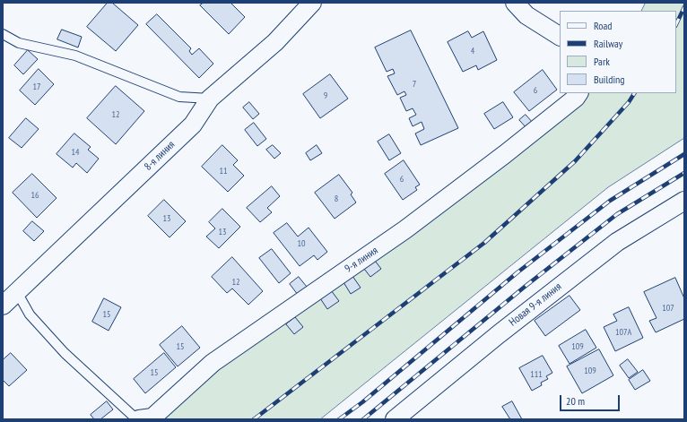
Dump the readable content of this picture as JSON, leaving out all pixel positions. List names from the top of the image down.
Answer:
{
  "streets": {
    "street": ["8-я линия", "9-я линия", "Новая 9-я линия"]
  },
  "house_numbers": [
    "4",
    "7",
    "17",
    "6",
    "9",
    "12",
    "14",
    "11",
    "6",
    "16",
    "8",
    "13",
    "13",
    "10",
    "12",
    "107",
    "15",
    "107А",
    "15",
    "109",
    "109",
    "15",
    "111"
  ],
  "legend": [
    "Road",
    "Railway",
    "Park",
    "Building"
  ],
  "scale_bar": "20 m"
}
